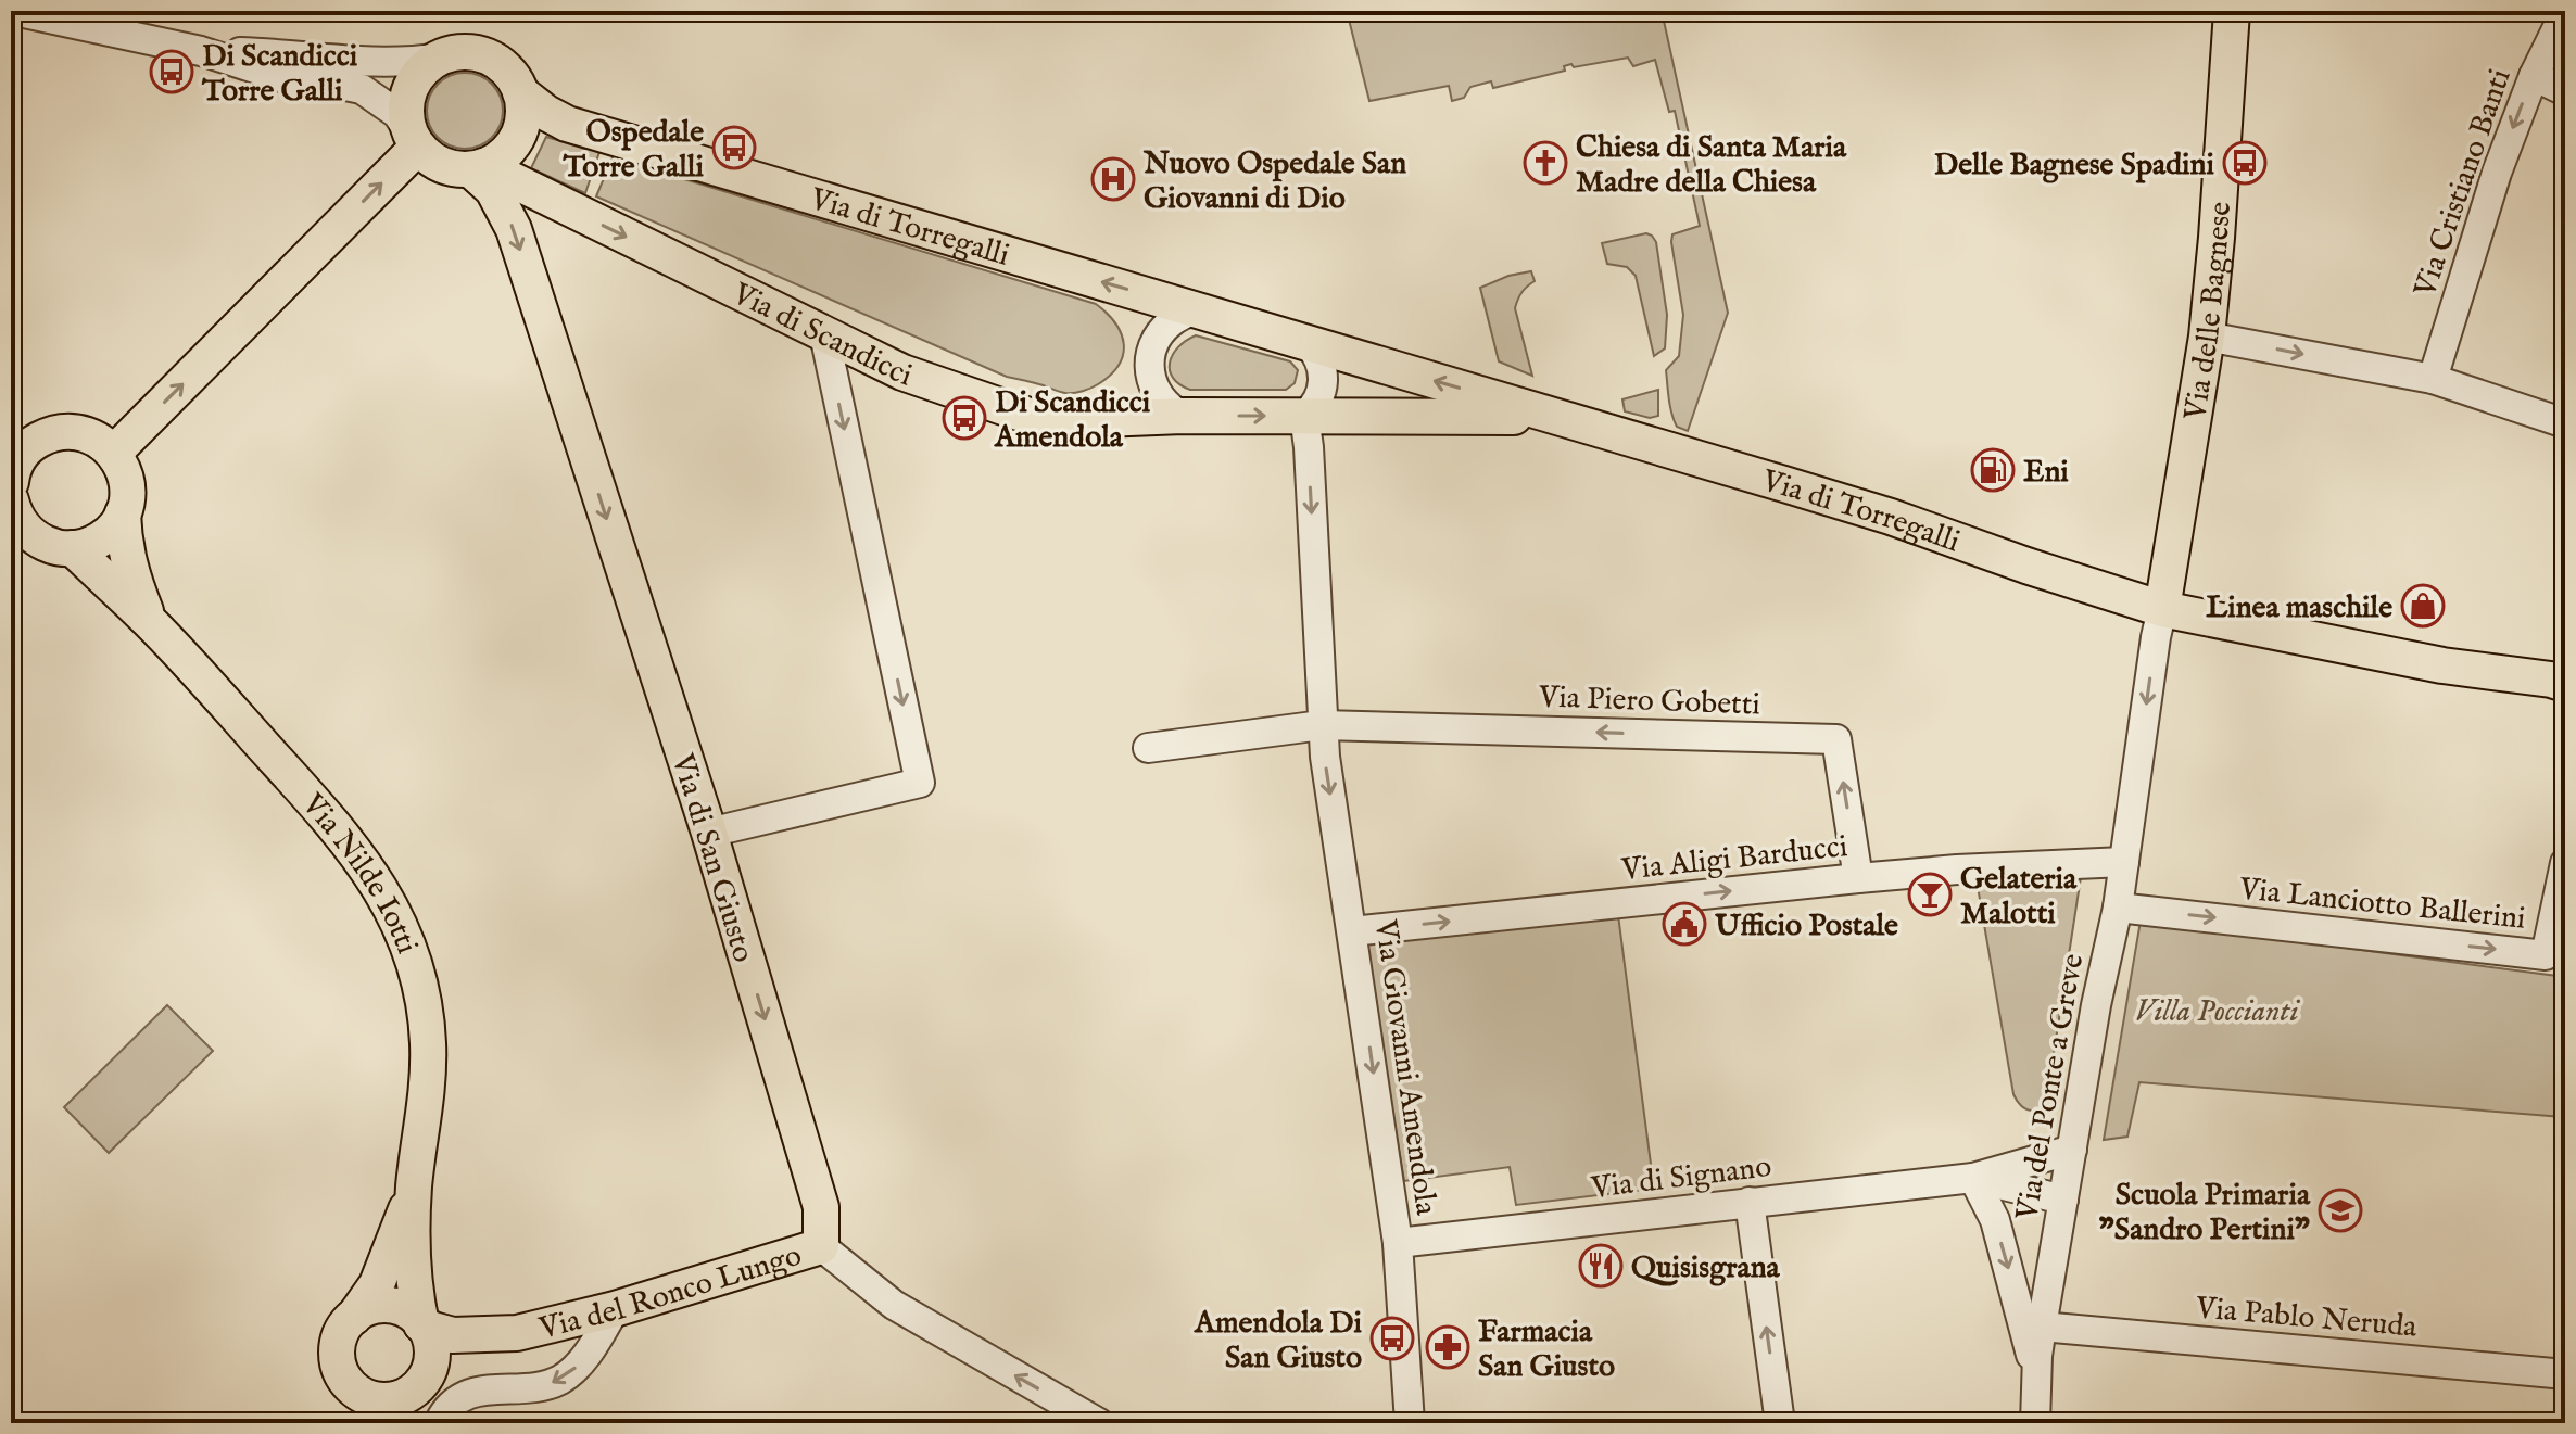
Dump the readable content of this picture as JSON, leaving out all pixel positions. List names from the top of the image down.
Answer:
{
  "streets": {
    "main road": [
      "Via di Torregalli",
      "Via delle Bagnese",
      "Via di Scandicci",
      "Via di San Giusto",
      "Via Nilde Iotti",
      "Via del Ronco Lungo"
    ],
    "street": [
      "Via Cristiano Banti",
      "Via Piero Gobetti",
      "Via Aligi Barducci",
      "Via Lanciotto Ballerini",
      "Via Giovanni Amendola",
      "Via del Ponte a Greve",
      "Via di Signano",
      "Via Pablo Neruda"
    ]
  },
  "crossings": [
    ["Via di Torregalli", "Via delle Bagnese"],
    ["Via di Torregalli", "Via di Scandicci"],
    ["Via di Torregalli", "Via di San Giusto"],
    ["Via di Torregalli", "Via Giovanni Amendola"],
    ["Via di Torregalli", "Via del Ponte a Greve"],
    ["Via delle Bagnese", "Via del Ponte a Greve"],
    ["Via di Scandicci", "Via di San Giusto"],
    ["Via di Scandicci", "Via Giovanni Amendola"],
    ["Via Piero Gobetti", "Via Aligi Barducci"],
    ["Via Piero Gobetti", "Via Giovanni Amendola"],
    ["Via Aligi Barducci", "Via Giovanni Amendola"],
    ["Via Aligi Barducci", "Via del Ponte a Greve"],
    ["Via di San Giusto", "Via del Ronco Lungo"],
    ["Via Nilde Iotti", "Via del Ronco Lungo"],
    ["Via Lanciotto Ballerini", "Via del Ponte a Greve"],
    ["Via Giovanni Amendola", "Via di Signano"],
    ["Via del Ponte a Greve", "Via Pablo Neruda"]
  ],
  "one_way": [
    "Via Cristiano Banti",
    "Via di Torregalli",
    "Via Piero Gobetti",
    "Via Aligi Barducci",
    "Via di San Giusto",
    "Via Lanciotto Ballerini",
    "Via Giovanni Amendola"
  ],
  "parks": ["Villa Poccianti"],
  "places": {
    "bus stop": [
      "Di Scandicci Torre Galli",
      "Ospedale Torre Galli",
      "Delle Bagnese Spadini",
      "Di Scandicci Amendola",
      "Amendola Di San Giusto"
    ],
    "church": ["Chiesa di Santa Maria Madre della Chiesa"],
    "hospital": ["Nuovo Ospedale San Giovanni di Dio"],
    "fuel station": ["Eni"],
    "shop": ["Linea maschile"],
    "bar": ["Gelateria Malotti"],
    "public building": ["Ufficio Postale"],
    "school or university": ["Scuola Primaria \"Sandro Pertini\""],
    "restaurant": ["Quisisgrana"],
    "pharmacy": ["Farmacia San Giusto"]
  }
}
